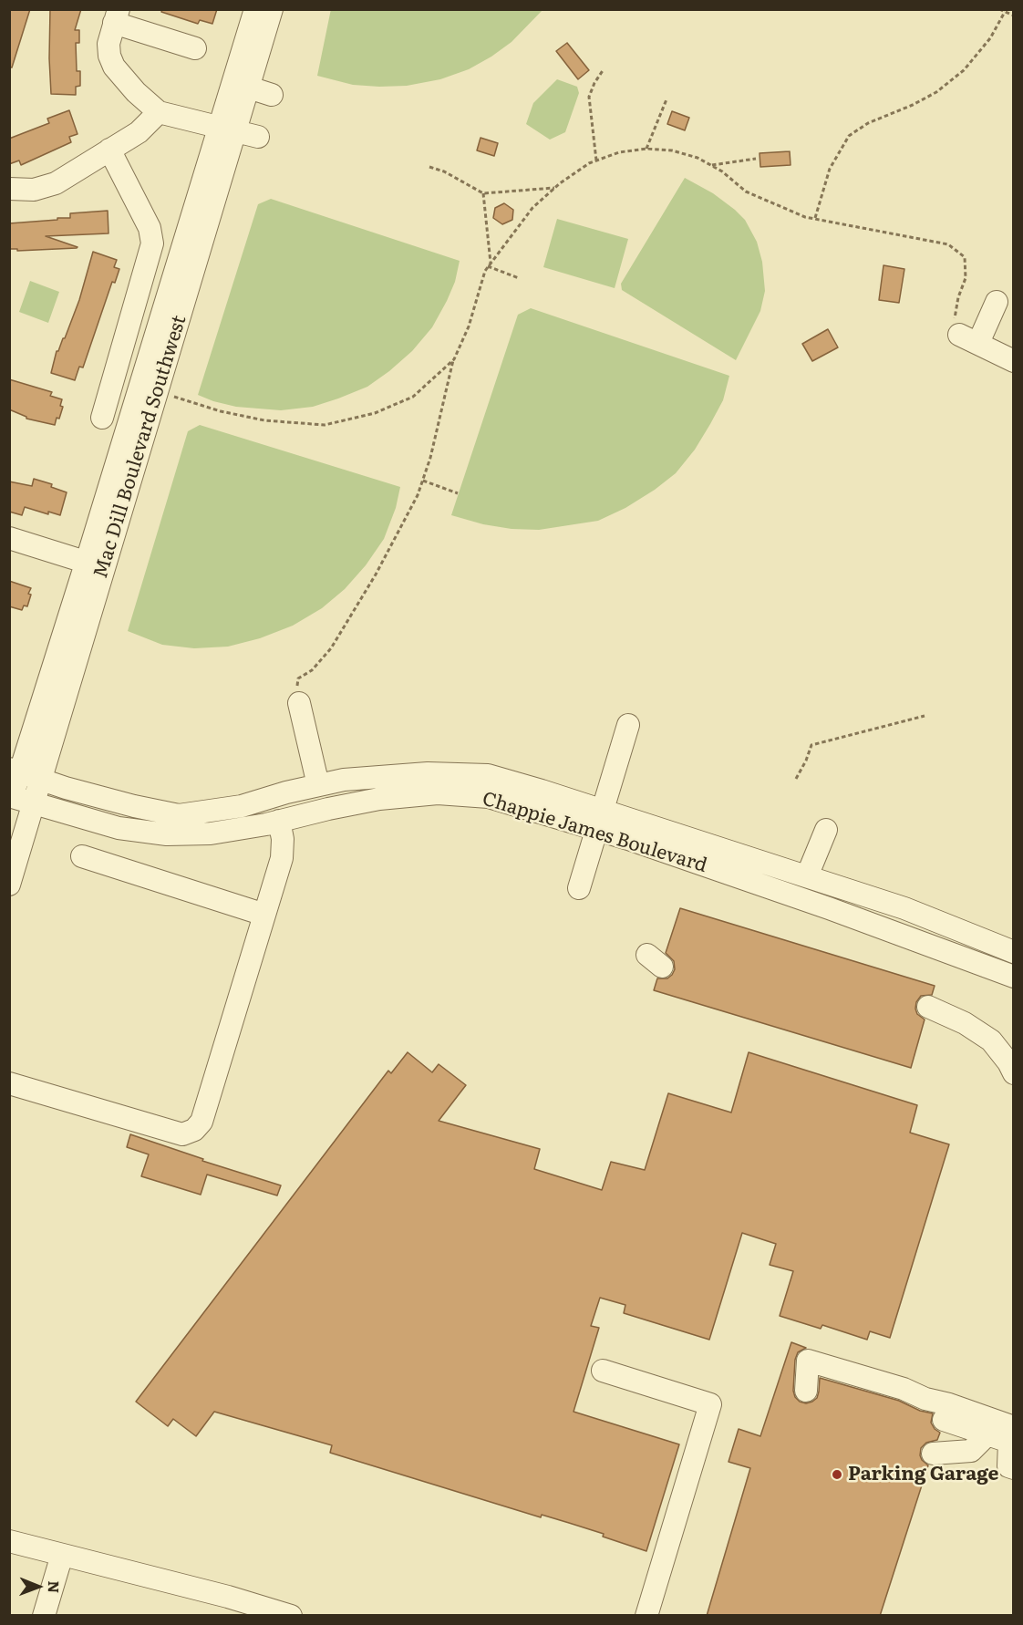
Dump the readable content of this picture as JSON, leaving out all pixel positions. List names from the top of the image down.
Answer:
{
  "streets": {
    "street": ["Mac Dill Boulevard Southwest", "Chappie James Boulevard"]
  },
  "crossings": [
    ["Mac Dill Boulevard Southwest", "Chappie James Boulevard"]
  ],
  "places": ["Parking Garage"],
  "north": "right"
}
